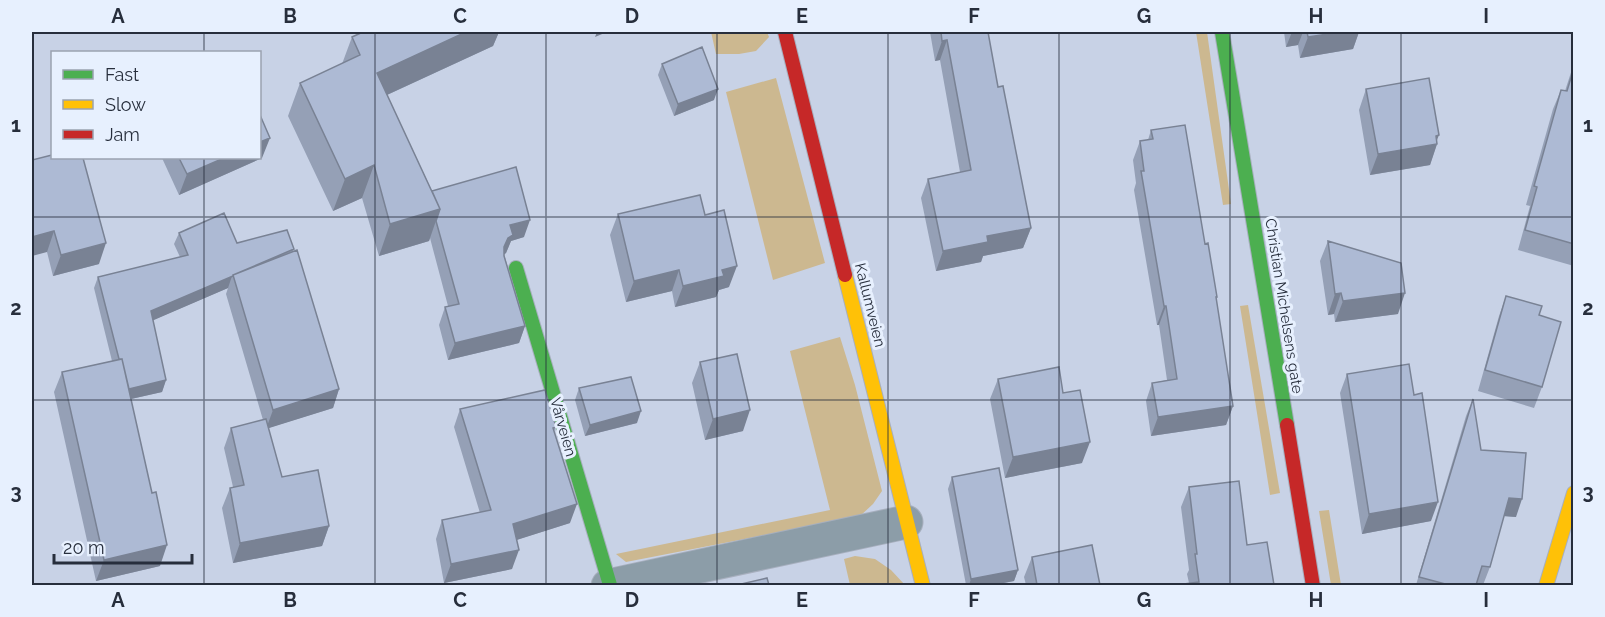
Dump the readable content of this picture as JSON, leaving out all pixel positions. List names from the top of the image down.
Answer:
{
  "streets": {
    "street": ["Kallumveien", "Christian Michelsens gate", "Vårveien"]
  },
  "crossings": [
    ["Kallumveien", "Vårveien"]
  ],
  "legend": ["Fast", "Slow", "Jam"],
  "scale_bar": "20 m",
  "grid": {
    "columns": [
      "A",
      "B",
      "C",
      "D",
      "E",
      "F",
      "G",
      "H",
      "I"
    ],
    "rows": ["1", "2", "3"]
  }
}
